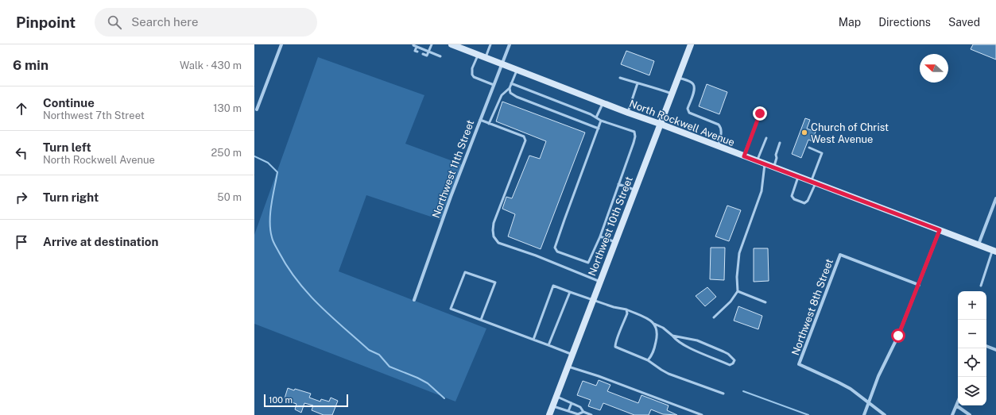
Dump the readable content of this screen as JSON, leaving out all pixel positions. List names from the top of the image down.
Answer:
{
  "streets": {
    "main road": ["North Rockwell Avenue", "Northwest 10th Street"],
    "street": ["Northwest 11th Street", "Northwest 8th Street"]
  },
  "crossings": [
    ["North Rockwell Avenue", "Northwest 11th Street"],
    ["North Rockwell Avenue", "Northwest 10th Street"]
  ],
  "places": ["Church of Christ West Avenue"],
  "scale_bar": "100 m",
  "north": "left",
  "page": {
    "header": "Pinpoint",
    "search": "Search here",
    "nav": ["Map", "Directions", "Saved"],
    "heading": ["6 min", "Walk · 430 m"],
    "list": [
      ["Continue", "Northwest 7th Street", "130 m"],
      ["Turn left", "North Rockwell Avenue", "250 m"],
      ["Turn right", "50 m"],
      "Arrive at destination"
    ],
    "map_buttons": ["+", "−"],
    "scale": "100 m"
  }
}
